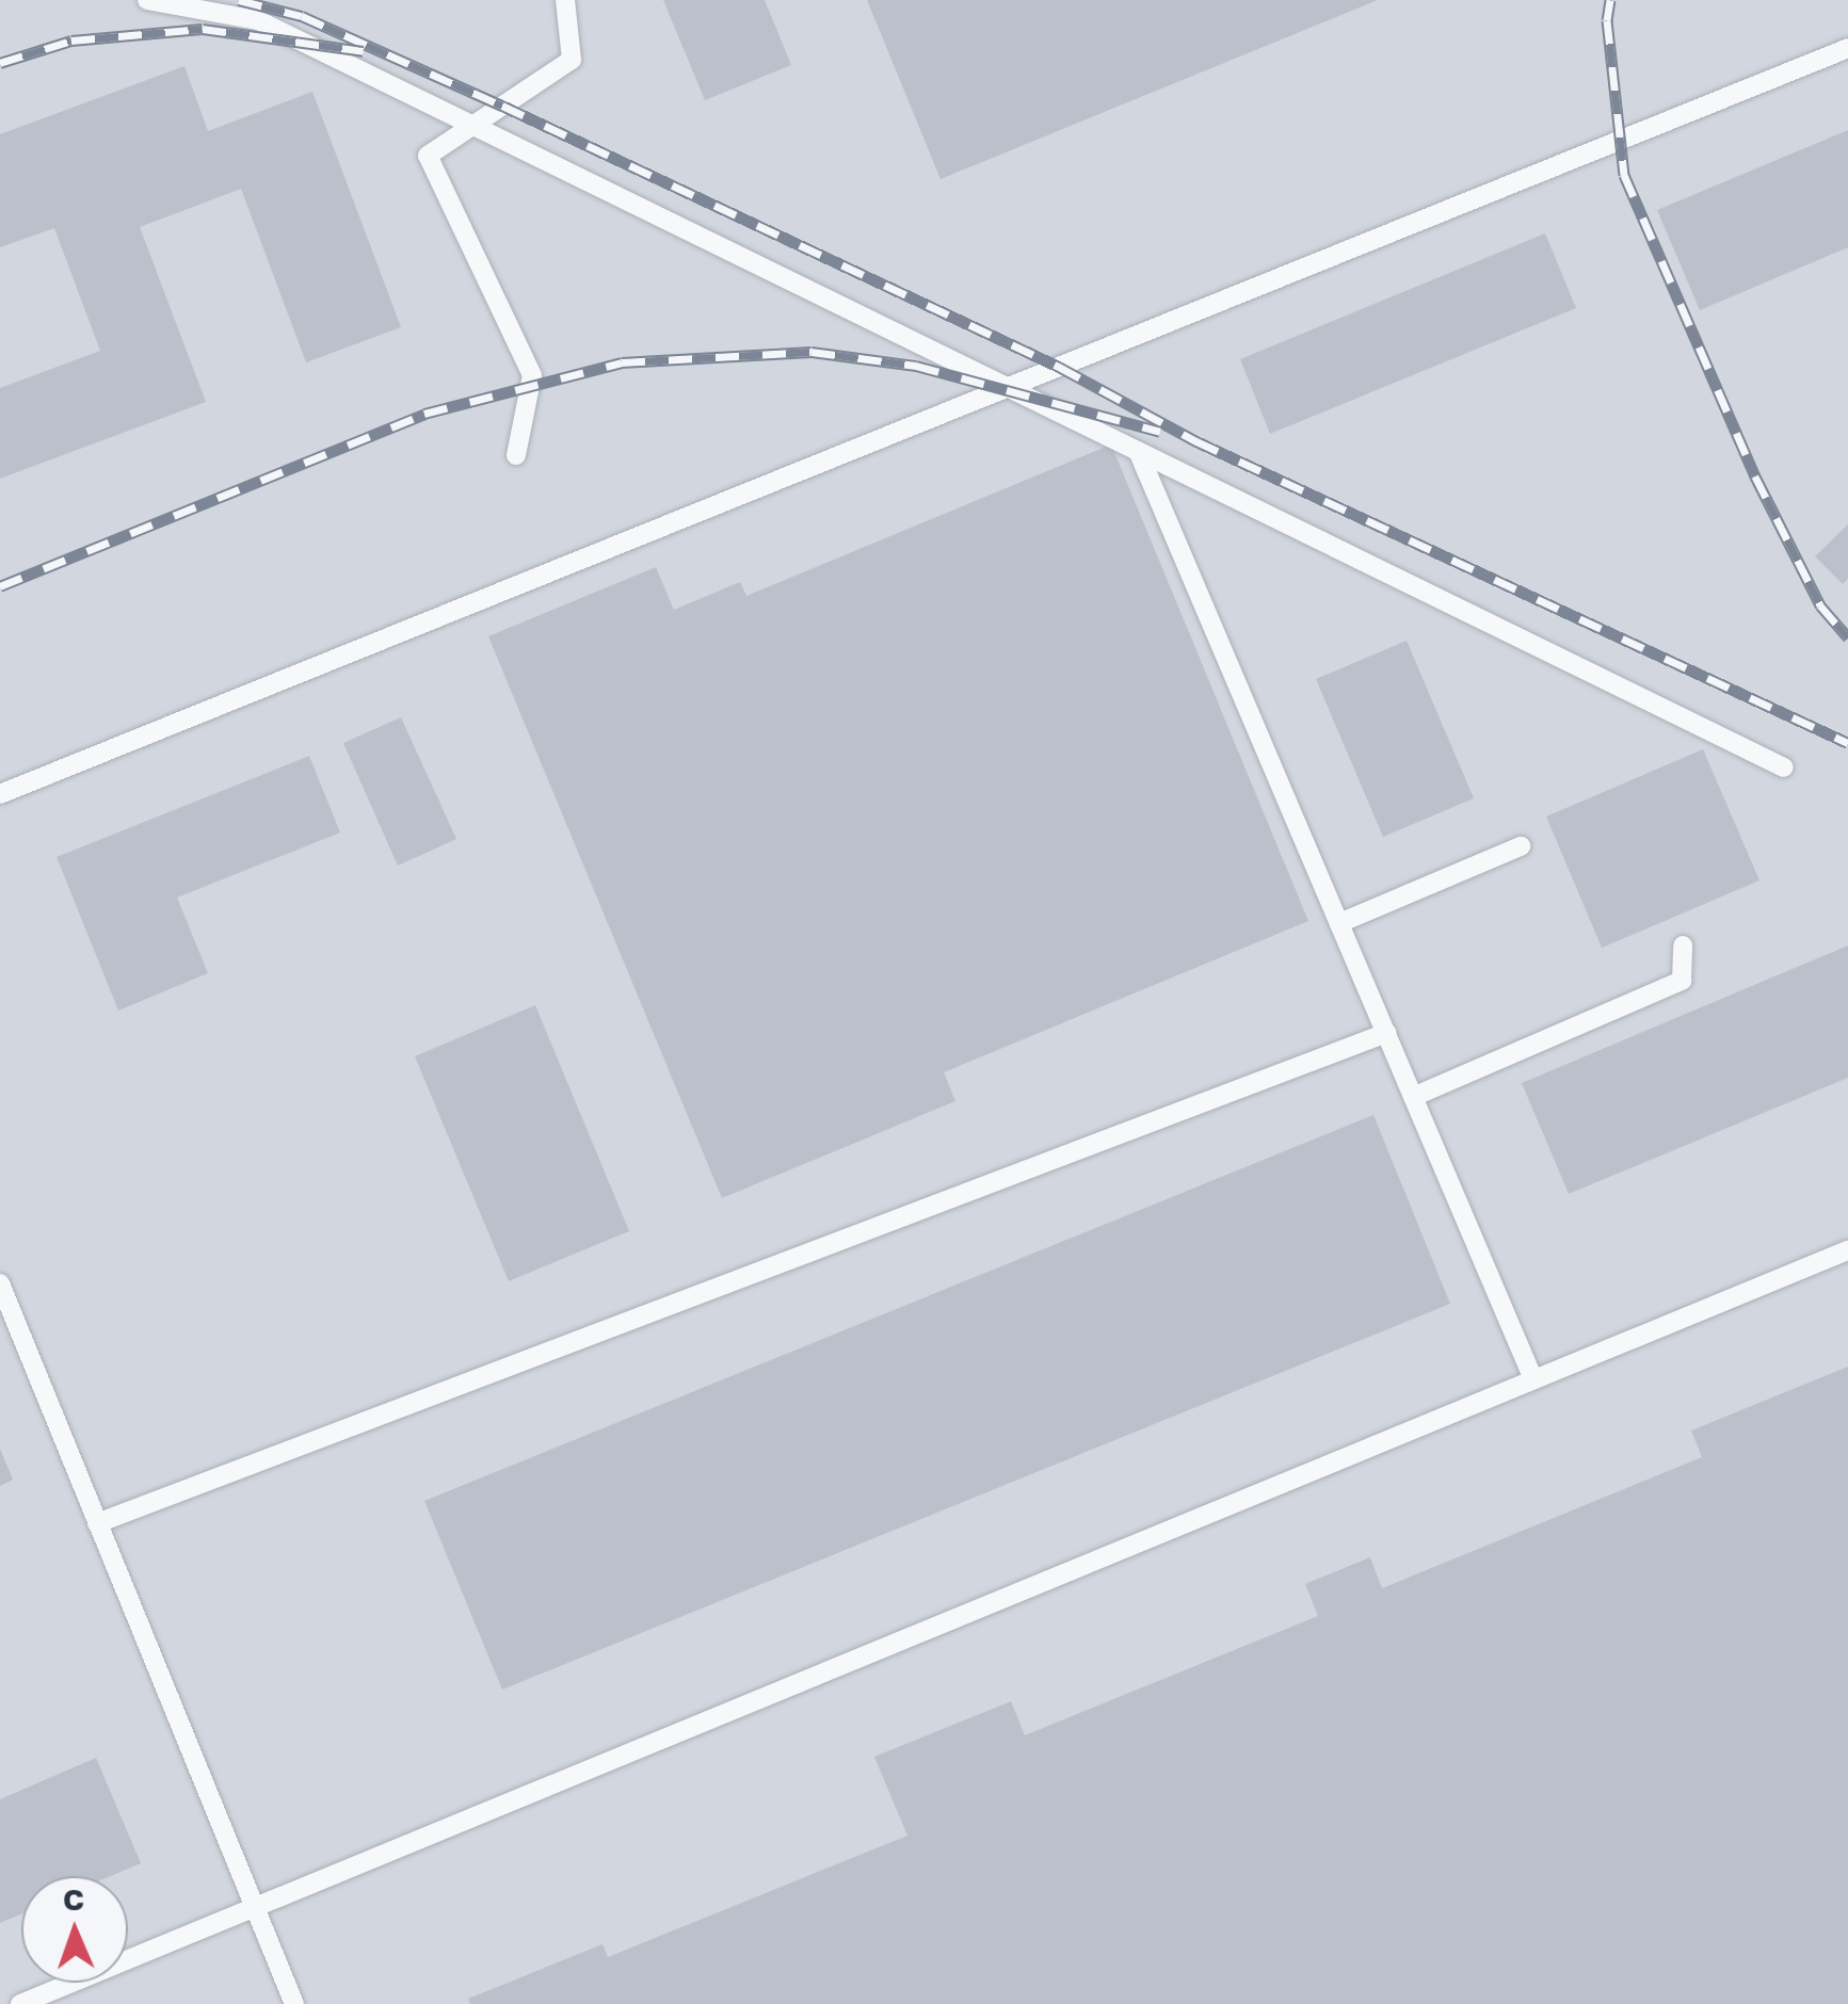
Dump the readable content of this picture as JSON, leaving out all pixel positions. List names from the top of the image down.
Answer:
{
  "north": "top"
}
